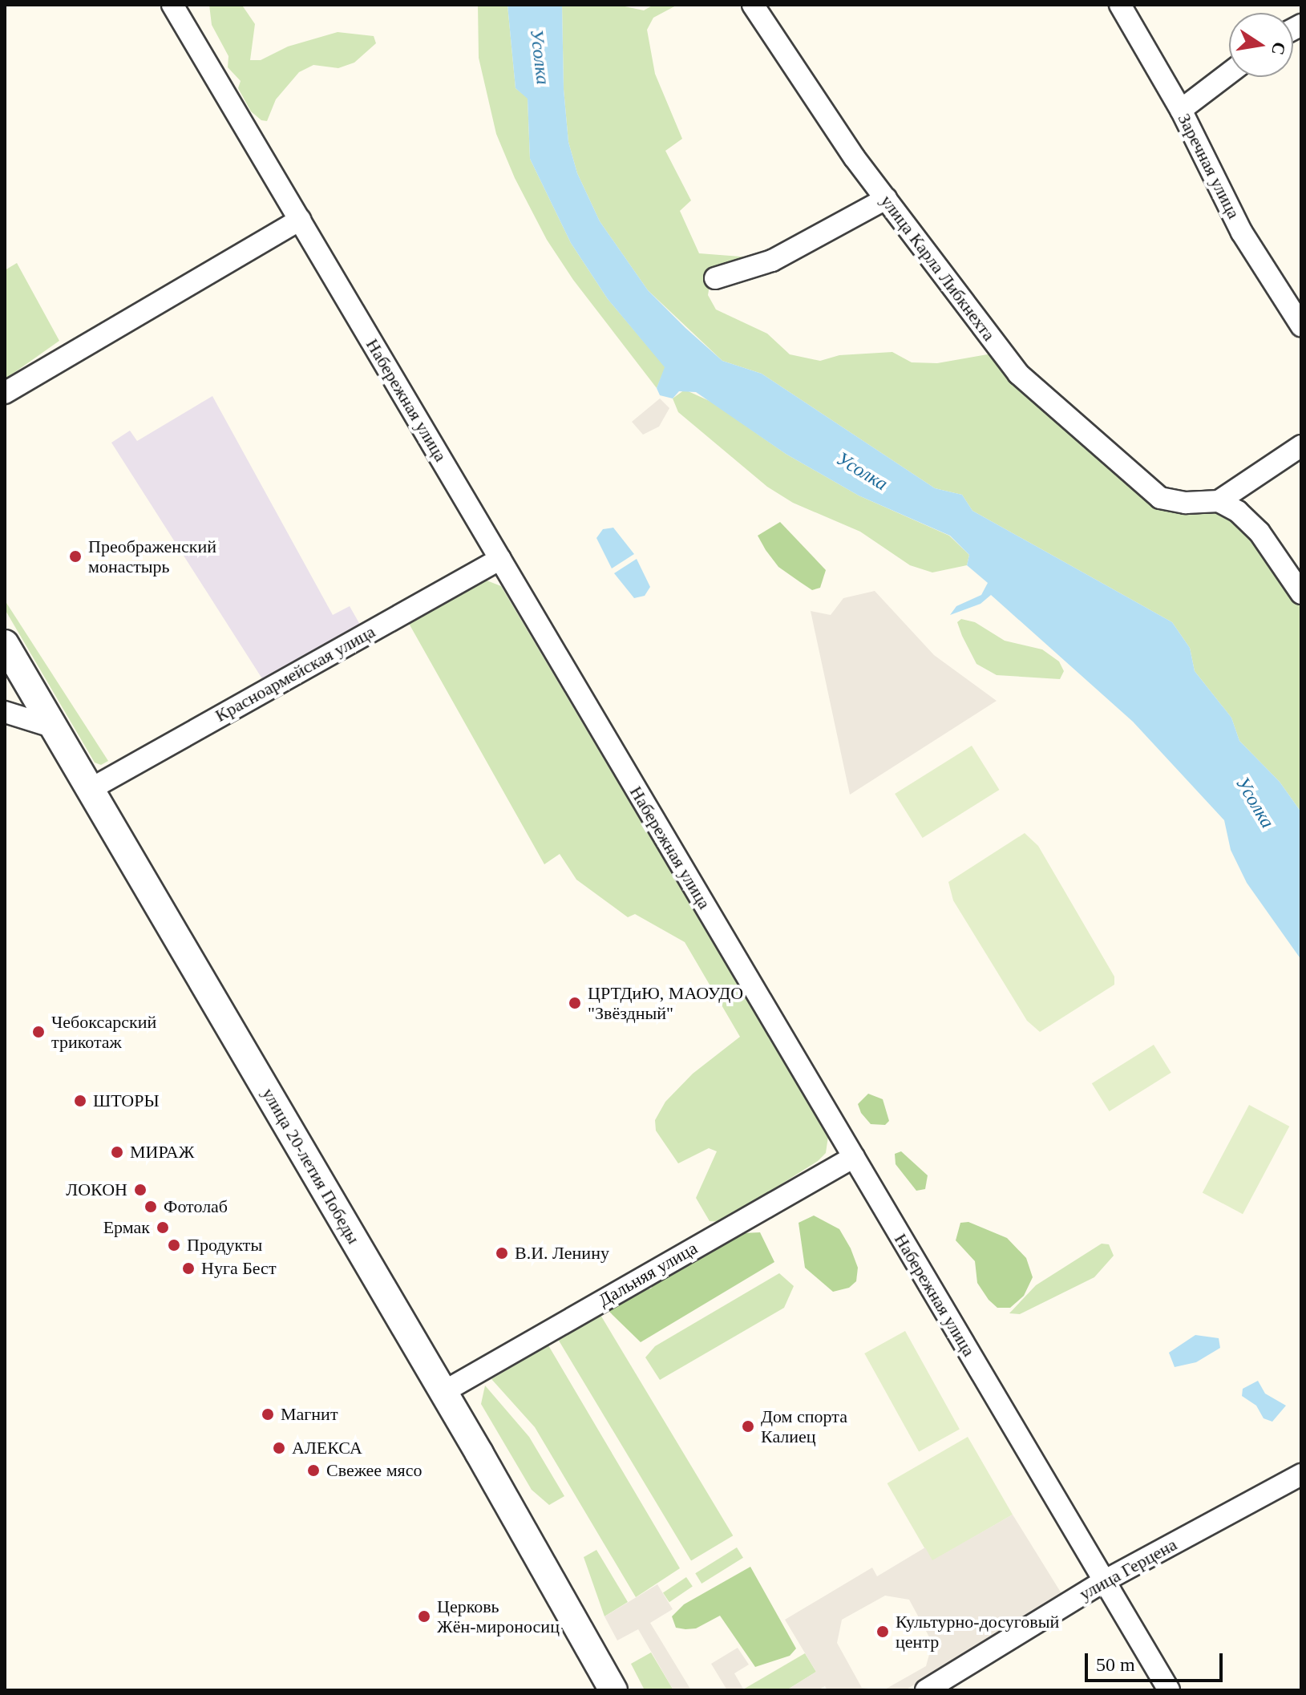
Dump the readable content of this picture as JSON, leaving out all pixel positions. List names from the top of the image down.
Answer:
{
  "streets": {
    "street": [
      "Заречная улица",
      "улица Карла Либкнехта",
      "Набережная улица",
      "Красноармейская улица",
      "улица 20-летия Победы",
      "Дальняя улица",
      "улица Герцена"
    ]
  },
  "crossings": [
    ["Набережная улица", "Красноармейская улица"],
    ["Набережная улица", "Дальняя улица"],
    ["Набережная улица", "улица Герцена"],
    ["Красноармейская улица", "улица 20-летия Победы"],
    ["улица 20-летия Победы", "Дальняя улица"]
  ],
  "water": ["Усолка"],
  "places": [
    "Преображенский монастырь",
    "ЦРТДиЮ, МАОУДО \"Звёздный\"",
    "Чебоксарский трикотаж",
    "ШТОРЫ",
    "МИРАЖ",
    "ЛОКОН",
    "Фотолаб",
    "Ермак",
    "Продукты",
    "В.И. Ленину",
    "Нуга Бест",
    "Магнит",
    "Дом спорта Калиец",
    "АЛЕКСА",
    "Свежее мясо",
    "Церковь Жён-мироносиц",
    "Культурно-досуговый центр"
  ],
  "scale_bar": "50 m",
  "north": "right"
}
